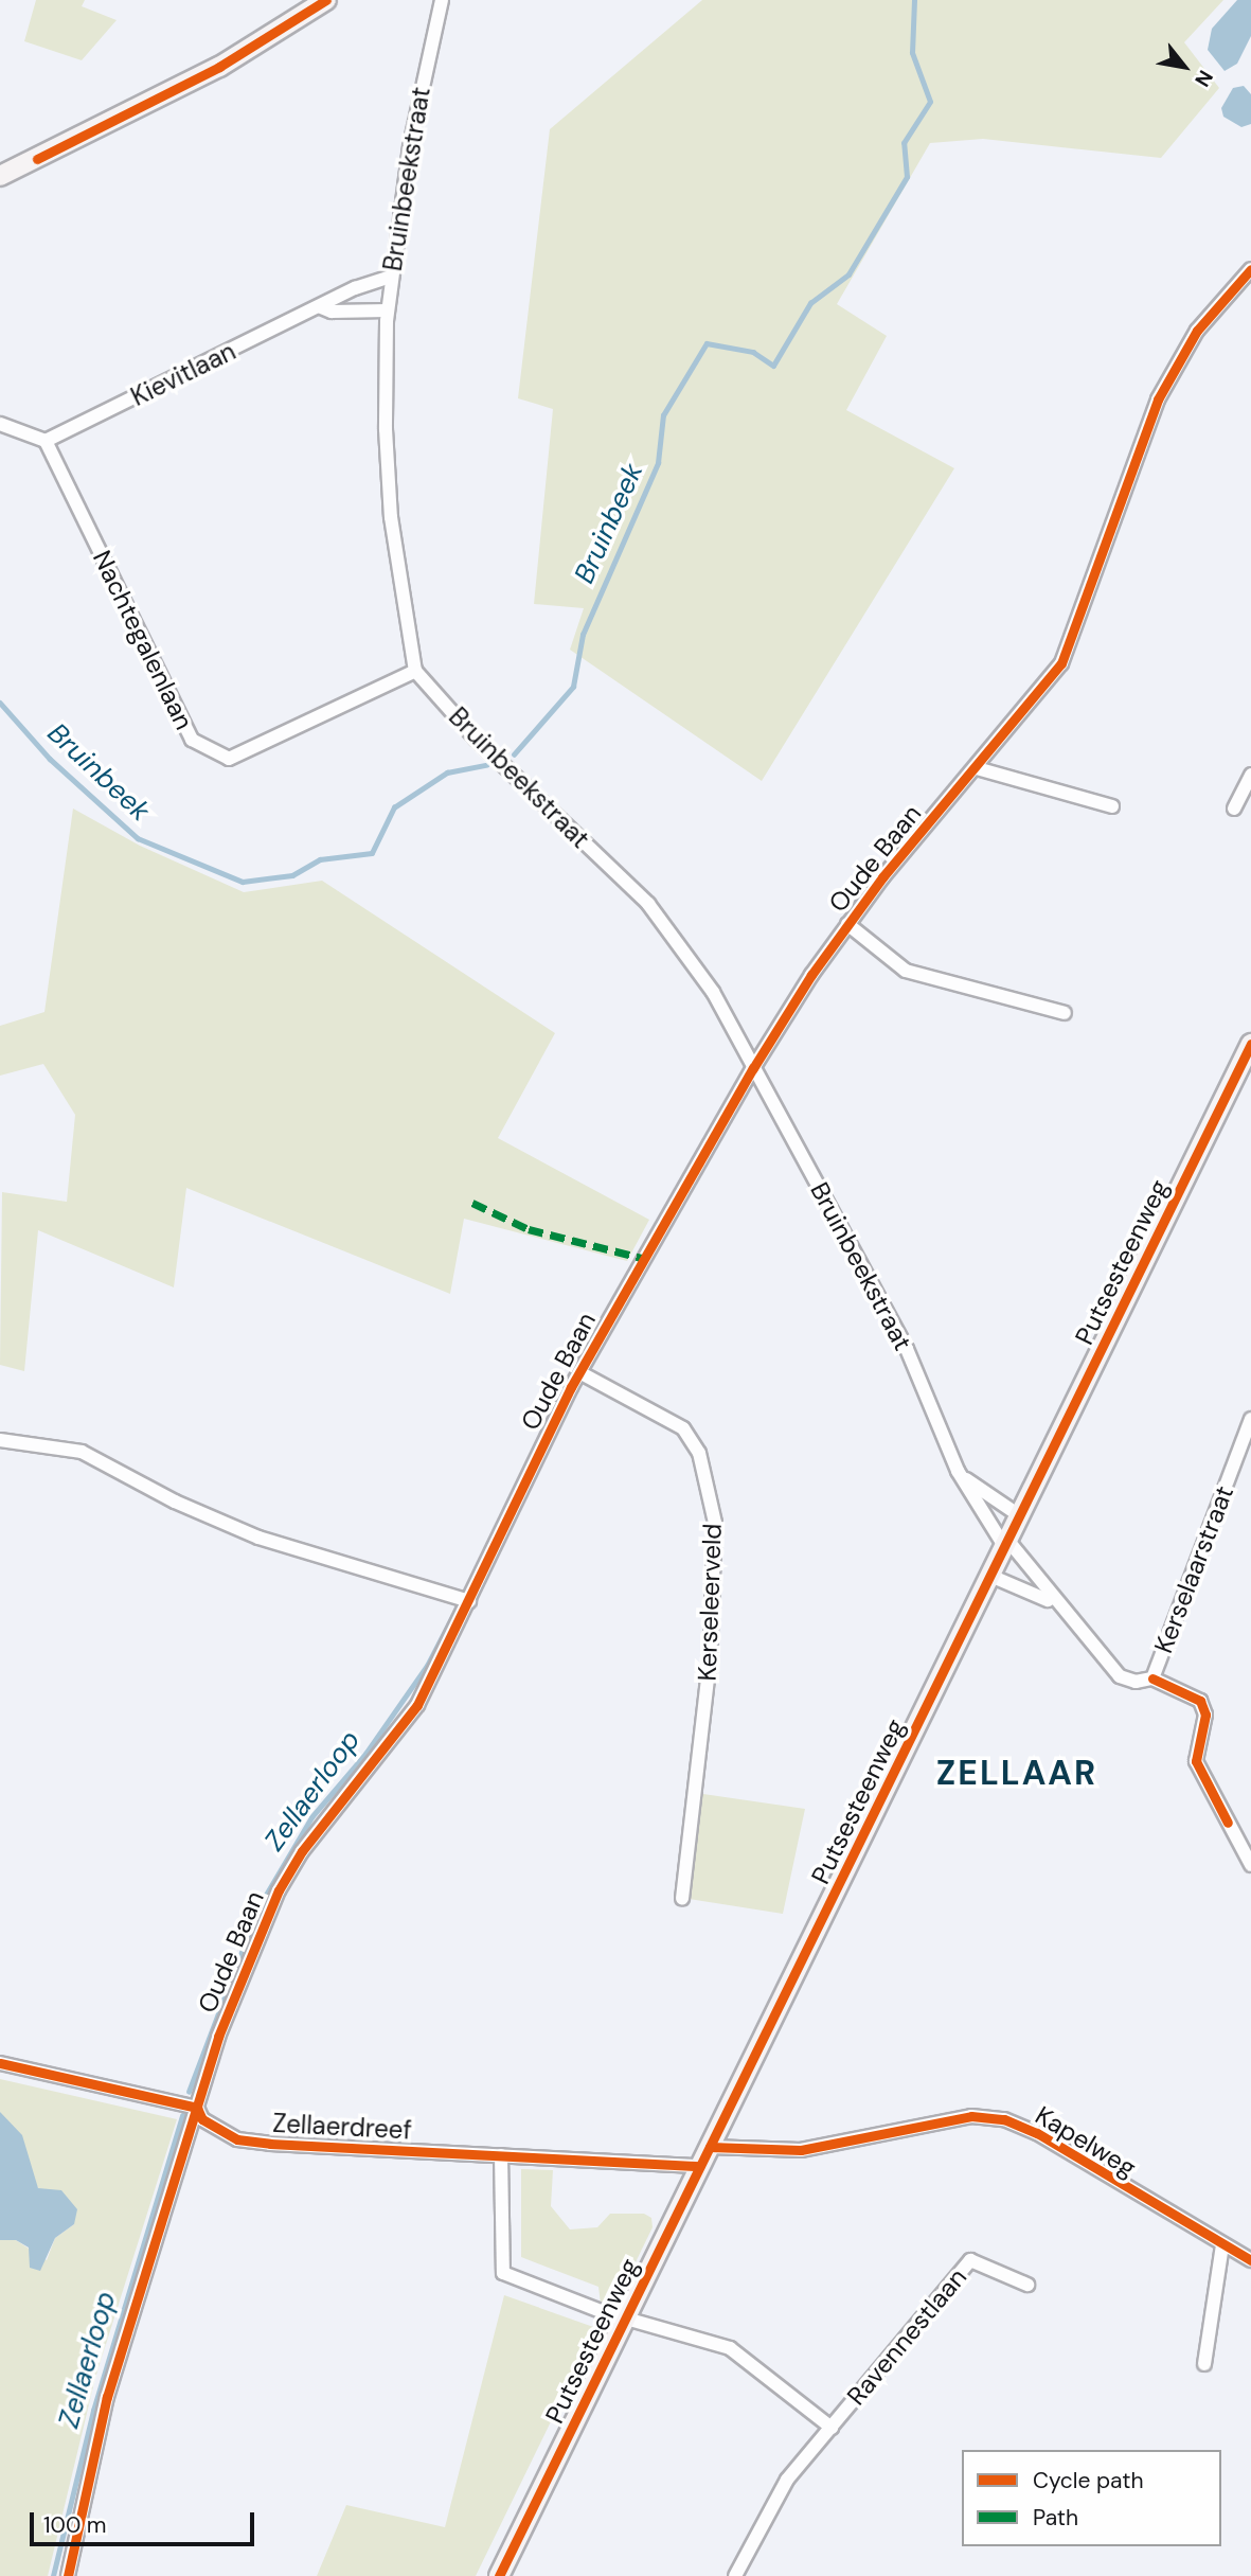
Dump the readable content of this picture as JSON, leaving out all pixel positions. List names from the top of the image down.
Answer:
{
  "streets": {
    "main road": ["Putsesteenweg"],
    "street": [
      "Bruinbeekstraat",
      "Kievitlaan",
      "Nachtegalenlaan",
      "Oude Baan",
      "Kerselaarstraat",
      "Kerseleerveld",
      "Zellaerdreef",
      "Kapelweg",
      "Ravennestlaan"
    ]
  },
  "crossings": [
    ["Bruinbeekstraat", "Kievitlaan"],
    ["Bruinbeekstraat", "Nachtegalenlaan"],
    ["Bruinbeekstraat", "Oude Baan"],
    ["Bruinbeekstraat", "Putsesteenweg"],
    ["Bruinbeekstraat", "Kerselaarstraat"],
    ["Kievitlaan", "Nachtegalenlaan"],
    ["Oude Baan", "Kerseleerveld"],
    ["Oude Baan", "Zellaerdreef"],
    ["Putsesteenweg", "Zellaerdreef"],
    ["Putsesteenweg", "Kapelweg"],
    ["Putsesteenweg", "Ravennestlaan"]
  ],
  "districts": ["ZELLAAR"],
  "water": ["Bruinbeek", "Zellaerloop"],
  "legend": ["Cycle path", "Path"],
  "scale_bar": "100 m",
  "north": "bottom right"
}
